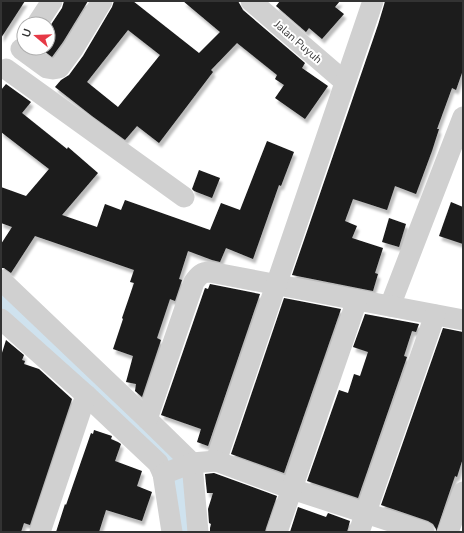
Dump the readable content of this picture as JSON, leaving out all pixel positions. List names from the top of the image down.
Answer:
{
  "streets": {
    "street": ["Jalan Puyuh"]
  },
  "north": "left"
}
